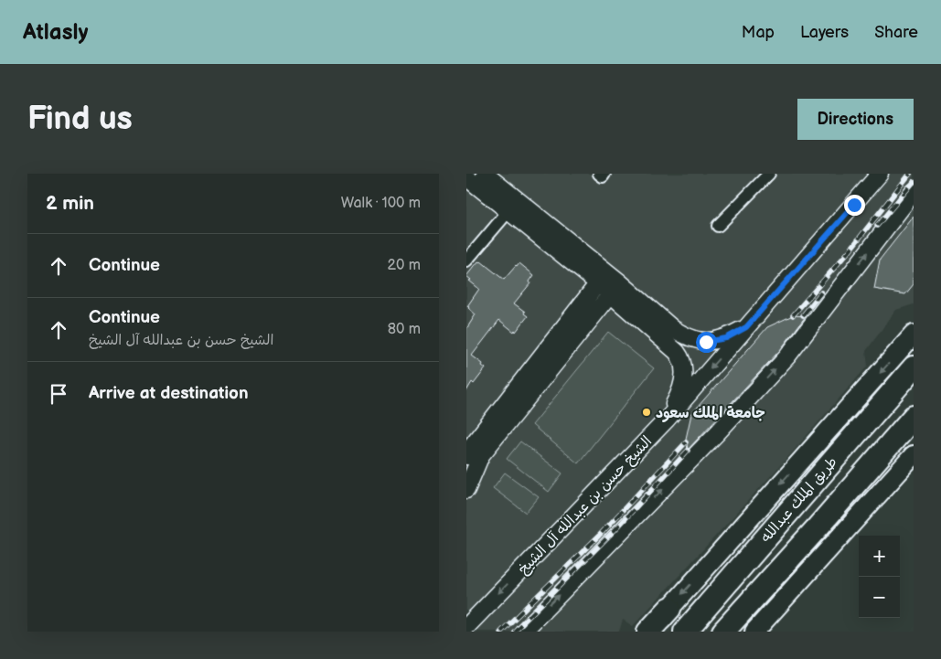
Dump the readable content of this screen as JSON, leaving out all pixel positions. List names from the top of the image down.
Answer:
{
  "streets": {
    "highway": ["طريق الملك عبدالله"],
    "main road": ["الشيخ حسن بن عبدالله آل الشيخ"]
  },
  "places": ["جامعة الملك سعود"],
  "page": {
    "header": "Atlasly",
    "nav": ["Map", "Layers", "Share"],
    "buttons": "Directions",
    "title": "Find us",
    "heading": ["2 min", "Walk · 100 m"],
    "list": [
      ["Continue", "20 m"],
      ["Continue", "الشيخ حسن بن عبدالله آل الشيخ", "80 m"],
      "Arrive at destination"
    ],
    "map_buttons": ["+", "−"]
  }
}
